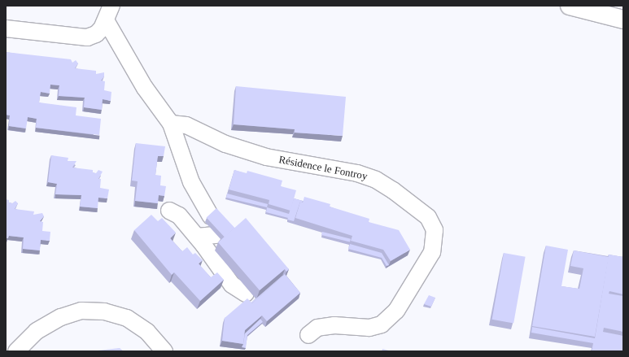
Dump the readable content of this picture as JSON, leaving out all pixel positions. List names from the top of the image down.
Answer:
{
  "streets": {
    "street": ["Résidence le Fontroy"]
  }
}
